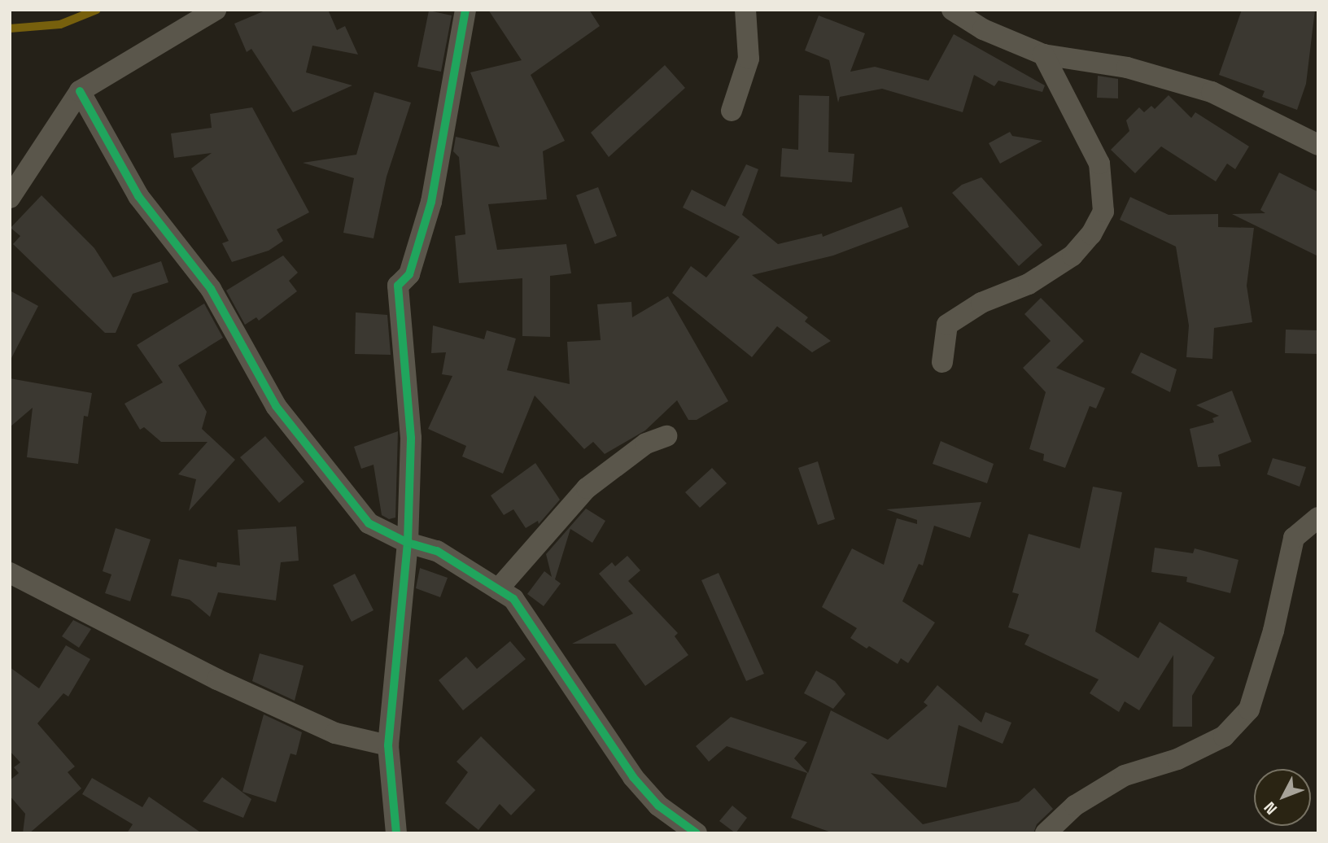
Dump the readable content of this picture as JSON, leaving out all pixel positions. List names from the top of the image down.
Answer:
{
  "north": "bottom left"
}
